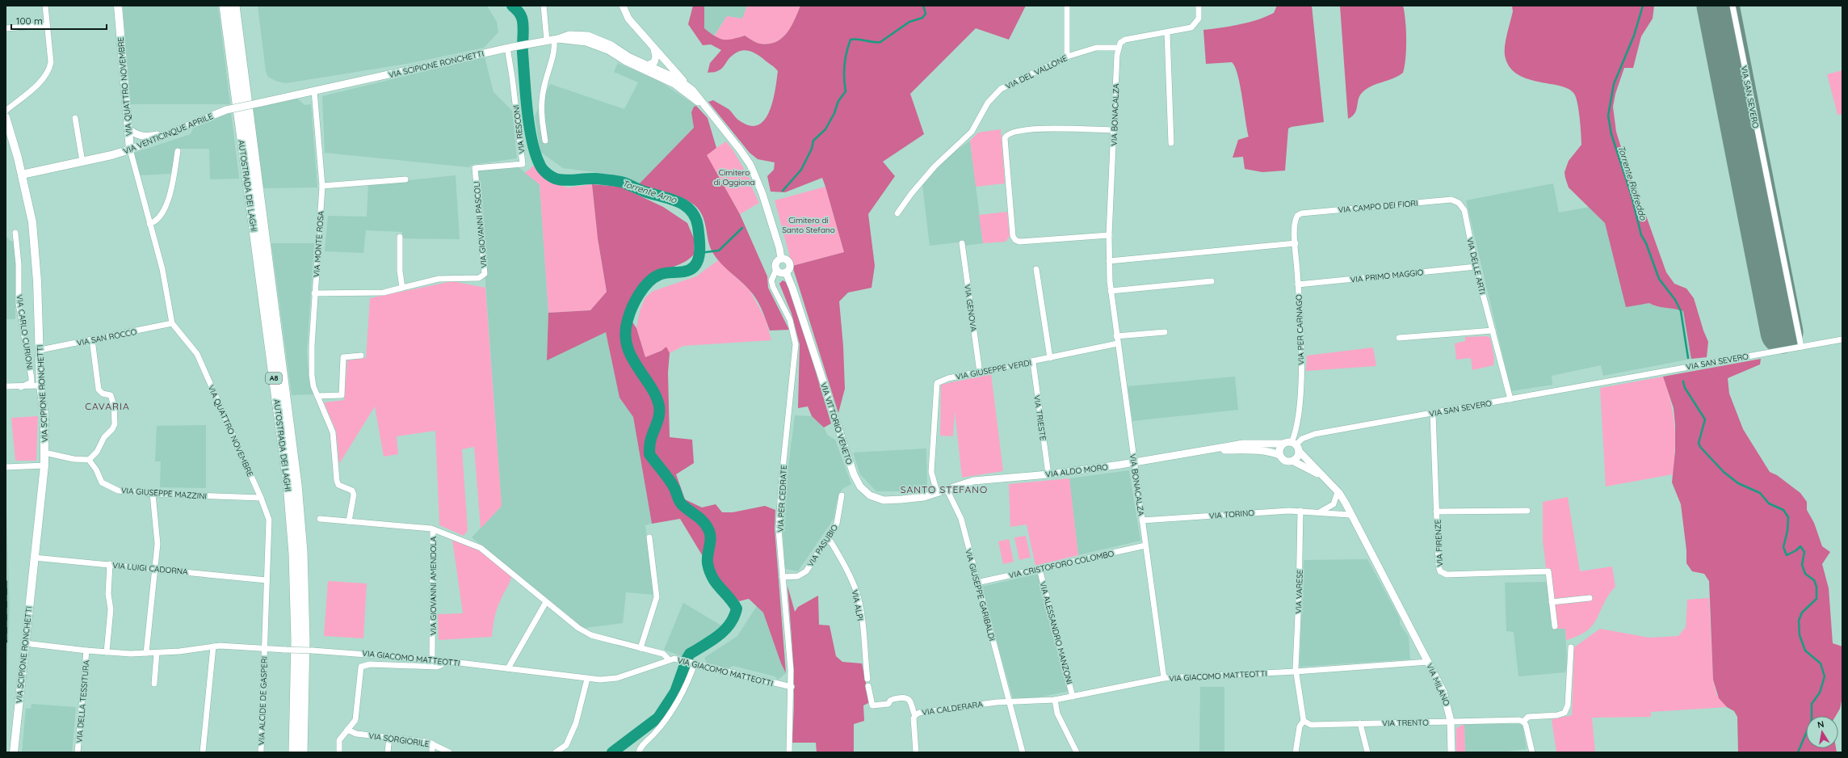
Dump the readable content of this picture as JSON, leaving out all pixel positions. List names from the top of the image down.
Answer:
{
  "streets": {
    "highway": ["AUTOSTRADA DEI LAGHI", "A8"],
    "main road": ["VIA SCIPIONE RONCHETTI", "VIA QUATTRO NOVEMBRE", "VIA VENTICINQUE APRILE"],
    "street": [
      "VIA DEL VALLONE",
      "VIA SAN SEVERO",
      "VIA BONACALZA",
      "VIA RESCONI",
      "VIA CAMPO DEI FIORI",
      "VIA GIOVANNI PASCOLI",
      "VIA MONTE ROSA",
      "VIA DELLE ARTI",
      "VIA PRIMO MAGGIO",
      "VIA GENOVA",
      "VIA PER CARNAGO",
      "VIA CARLO CURIONI",
      "VIA SAN ROCCO",
      "VIA GIUSEPPE VERDI",
      "VIA TRIESTE",
      "VIA VITTORIO VENETO",
      "VIA ALDO MORO",
      "VIA GIUSEPPE MAZZINI",
      "VIA PER CEDRATE",
      "VIA TORINO",
      "VIA FIRENZE",
      "VIA PASUBIO",
      "VIA CRISTOFORO COLOMBO",
      "VIA LUIGI CADORNA",
      "VIA GIOVANNI AMENDOLA",
      "VIA VARESE",
      "VIA GIUSEPPE GARIBALDI",
      "VIA ALPI",
      "VIA ALESSANDRO MANZONI",
      "VIA GIACOMO MATTEOTTI",
      "VIA MILANO",
      "VIA ALCIDE DE GASPERI",
      "VIA DELLA TESSITURA",
      "VIA CALDERARA",
      "VIA TRENTO",
      "VIA SORGIORILE"
    ]
  },
  "crossings": [
    ["VIA SCIPIONE RONCHETTI", "VIA RESCONI"],
    ["VIA SCIPIONE RONCHETTI", "VIA VENTICINQUE APRILE"],
    ["VIA SCIPIONE RONCHETTI", "VIA MONTE ROSA"],
    ["VIA SCIPIONE RONCHETTI", "VIA SAN ROCCO"],
    ["VIA SCIPIONE RONCHETTI", "VIA VITTORIO VENETO"],
    ["VIA SCIPIONE RONCHETTI", "VIA LUIGI CADORNA"],
    ["VIA SCIPIONE RONCHETTI", "VIA GIACOMO MATTEOTTI"],
    ["VIA DEL VALLONE", "VIA BONACALZA"],
    ["VIA QUATTRO NOVEMBRE", "VIA VENTICINQUE APRILE"],
    ["VIA QUATTRO NOVEMBRE", "VIA SAN ROCCO"],
    ["VIA QUATTRO NOVEMBRE", "VIA GIUSEPPE MAZZINI"],
    ["VIA QUATTRO NOVEMBRE", "VIA LUIGI CADORNA"],
    ["VIA QUATTRO NOVEMBRE", "VIA GIACOMO MATTEOTTI"],
    ["VIA QUATTRO NOVEMBRE", "VIA ALCIDE DE GASPERI"],
    ["VIA SAN SEVERO", "VIA DELLE ARTI"],
    ["VIA SAN SEVERO", "VIA PER CARNAGO"],
    ["VIA SAN SEVERO", "VIA ALDO MORO"],
    ["VIA SAN SEVERO", "VIA FIRENZE"],
    ["VIA SAN SEVERO", "VIA MILANO"],
    ["VIA BONACALZA", "VIA GIUSEPPE VERDI"],
    ["VIA BONACALZA", "VIA ALDO MORO"],
    ["VIA BONACALZA", "VIA TORINO"],
    ["VIA BONACALZA", "VIA CRISTOFORO COLOMBO"],
    ["VIA BONACALZA", "VIA GIACOMO MATTEOTTI"],
    ["VIA RESCONI", "VIA GIOVANNI PASCOLI"],
    ["VIA VENTICINQUE APRILE", "VIA MONTE ROSA"],
    ["VIA CAMPO DEI FIORI", "VIA DELLE ARTI"],
    ["VIA CAMPO DEI FIORI", "VIA PER CARNAGO"],
    ["VIA GIOVANNI PASCOLI", "VIA MONTE ROSA"],
    ["VIA MONTE ROSA", "VIA GIOVANNI AMENDOLA"],
    ["VIA DELLE ARTI", "VIA PRIMO MAGGIO"],
    ["VIA PRIMO MAGGIO", "VIA PER CARNAGO"],
    ["VIA GENOVA", "VIA GIUSEPPE VERDI"],
    ["VIA PER CARNAGO", "VIA ALDO MORO"],
    ["VIA PER CARNAGO", "VIA MILANO"],
    ["VIA GIUSEPPE VERDI", "VIA TRIESTE"],
    ["VIA GIUSEPPE VERDI", "VIA VITTORIO VENETO"],
    ["VIA TRIESTE", "VIA ALDO MORO"],
    ["VIA VITTORIO VENETO", "VIA ALDO MORO"],
    ["VIA VITTORIO VENETO", "VIA PER CEDRATE"],
    ["VIA VITTORIO VENETO", "VIA GIUSEPPE GARIBALDI"],
    ["VIA ALDO MORO", "VIA GIUSEPPE GARIBALDI"],
    ["VIA ALDO MORO", "VIA MILANO"],
    ["VIA PER CEDRATE", "VIA PASUBIO"],
    ["VIA PER CEDRATE", "VIA GIACOMO MATTEOTTI"],
    ["VIA TORINO", "VIA VARESE"],
    ["VIA TORINO", "VIA MILANO"],
    ["VIA PASUBIO", "VIA ALPI"],
    ["VIA CRISTOFORO COLOMBO", "VIA GIUSEPPE GARIBALDI"],
    ["VIA CRISTOFORO COLOMBO", "VIA ALESSANDRO MANZONI"],
    ["VIA GIOVANNI AMENDOLA", "VIA GIACOMO MATTEOTTI"],
    ["VIA VARESE", "VIA GIACOMO MATTEOTTI"],
    ["VIA VARESE", "VIA TRENTO"],
    ["VIA GIUSEPPE GARIBALDI", "VIA GIACOMO MATTEOTTI"],
    ["VIA GIUSEPPE GARIBALDI", "VIA CALDERARA"],
    ["VIA ALESSANDRO MANZONI", "VIA GIACOMO MATTEOTTI"],
    ["VIA GIACOMO MATTEOTTI", "VIA MILANO"],
    ["VIA GIACOMO MATTEOTTI", "VIA ALCIDE DE GASPERI"],
    ["VIA GIACOMO MATTEOTTI", "VIA DELLA TESSITURA"],
    ["VIA GIACOMO MATTEOTTI", "VIA CALDERARA"],
    ["VIA MILANO", "VIA TRENTO"]
  ],
  "districts": ["CAVARIA", "SANTO STEFANO"],
  "water": ["Torrente Riofreddo", "Torrente Arno"],
  "parks": ["Cimitero di Oggiona", "Cimitero di Santo Stefano"],
  "scale_bar": "100 m",
  "north": "top"
}
